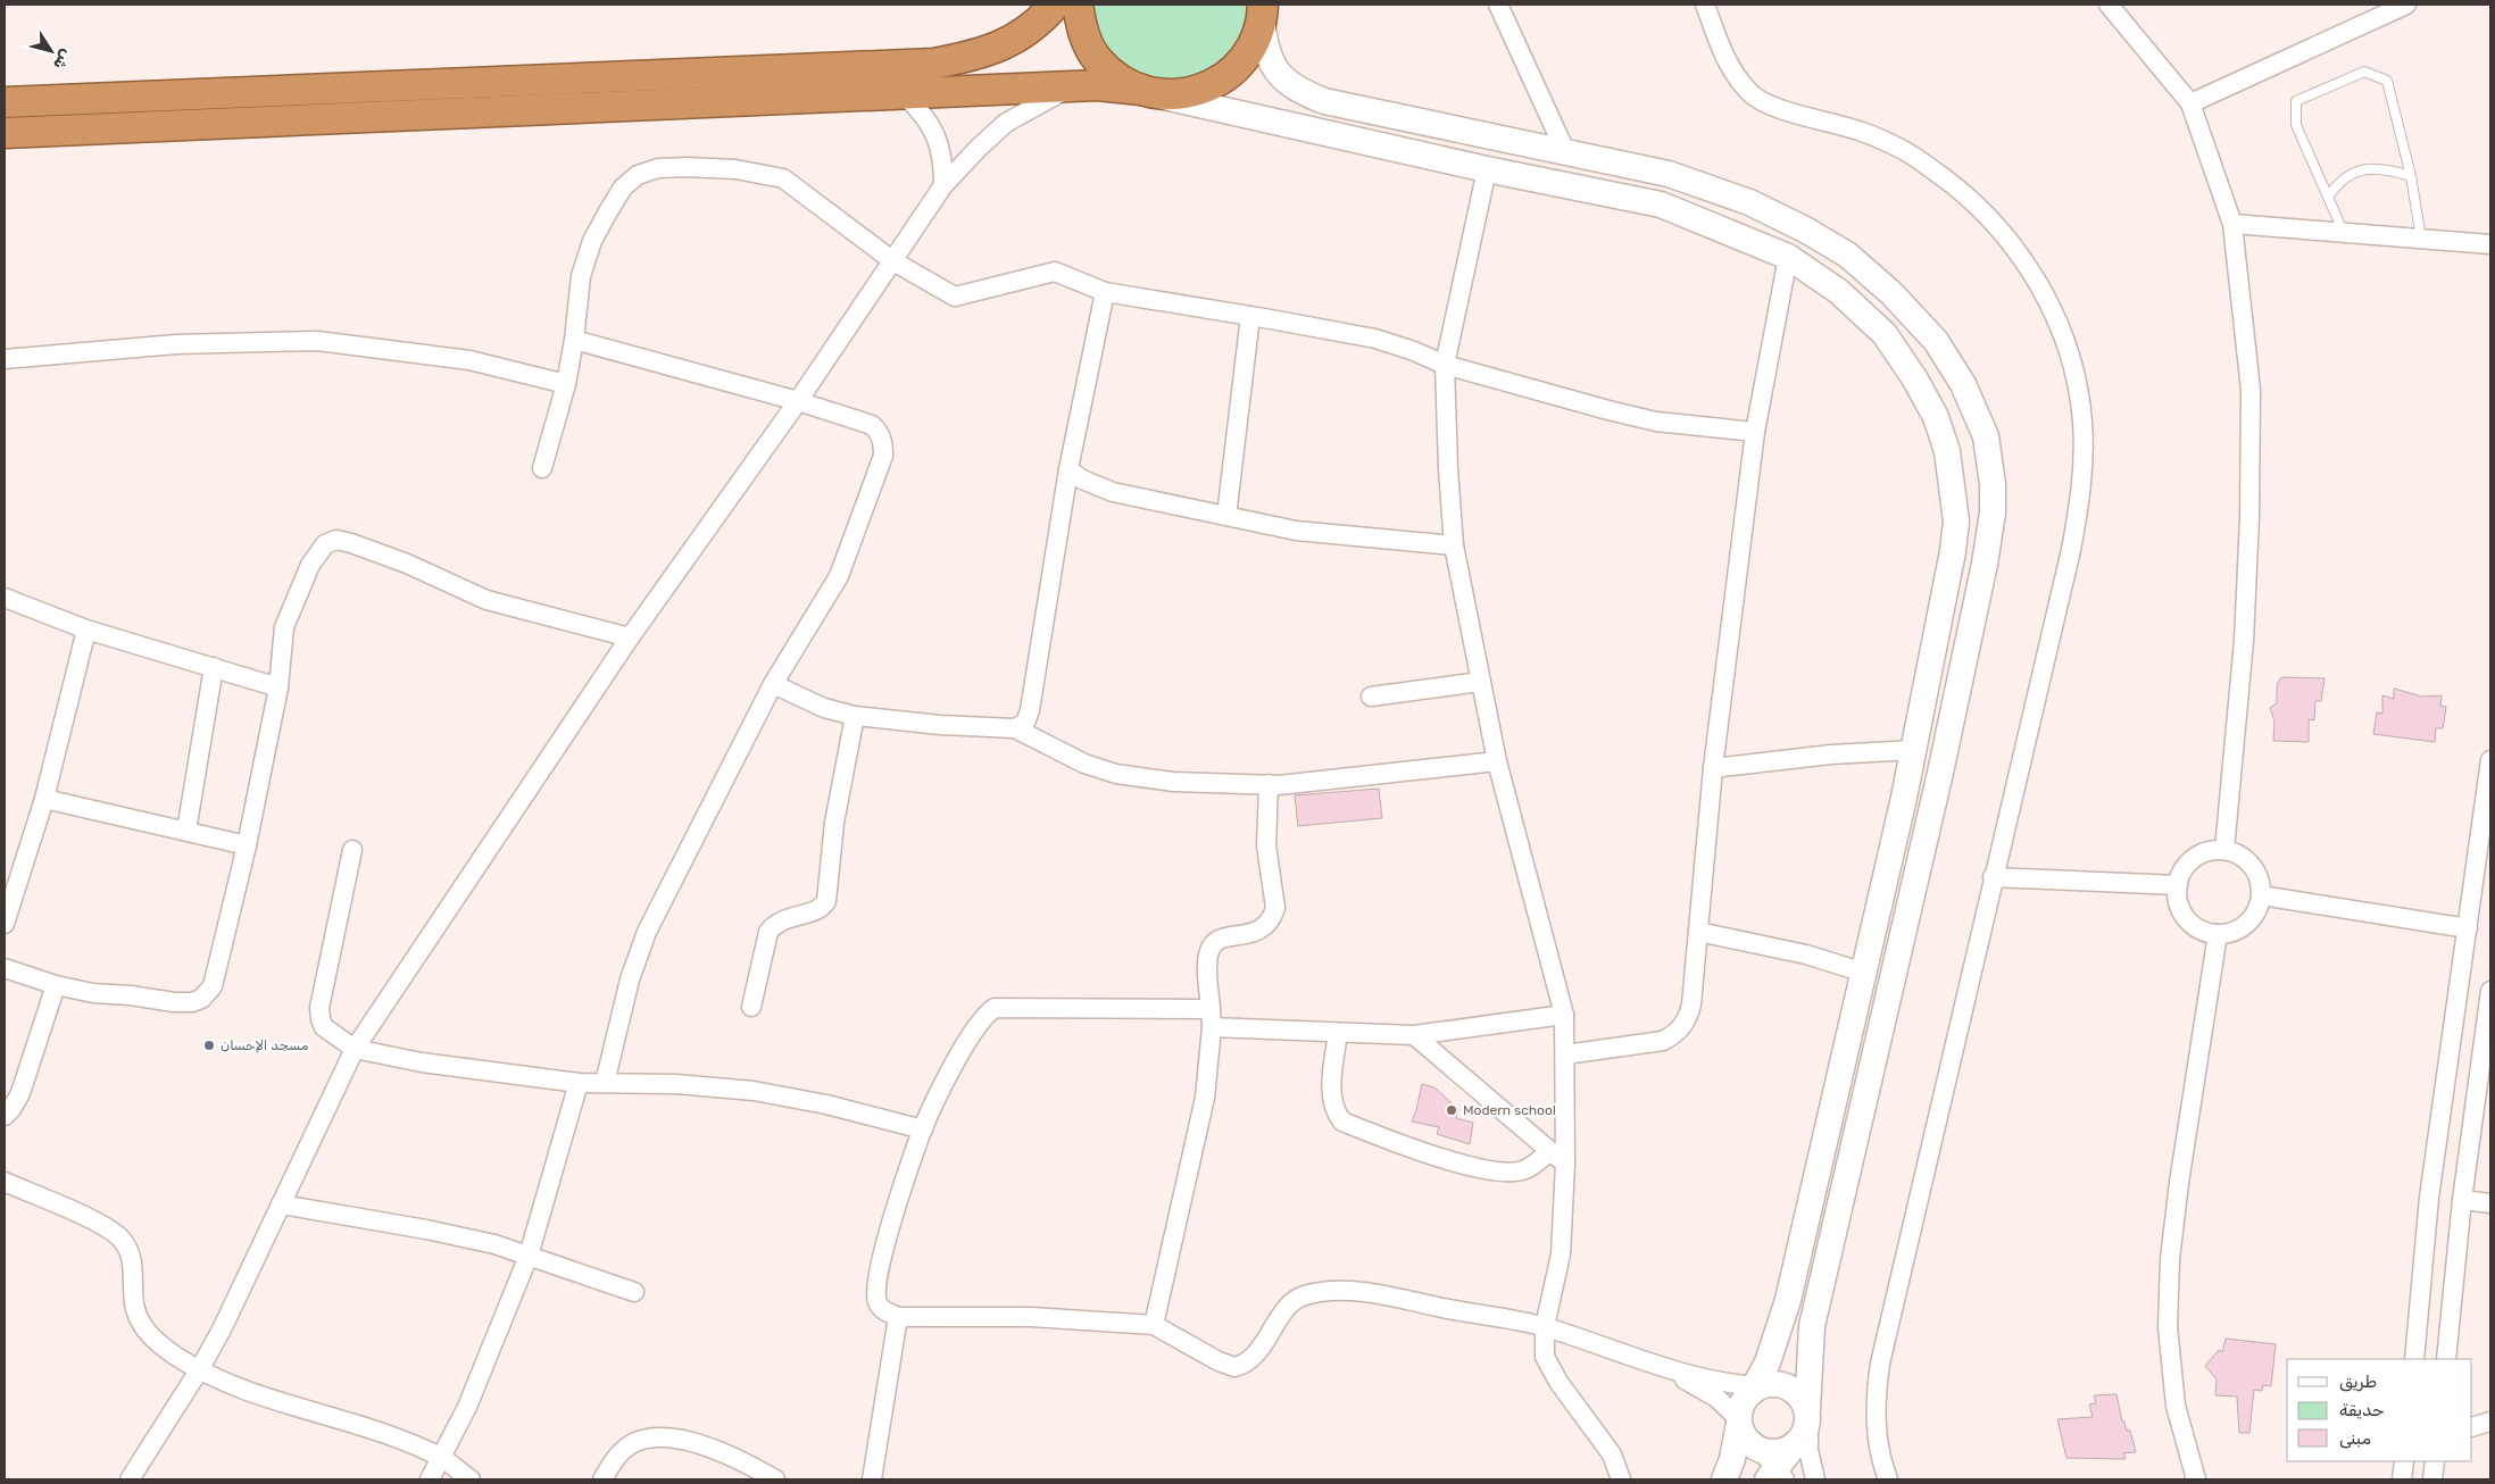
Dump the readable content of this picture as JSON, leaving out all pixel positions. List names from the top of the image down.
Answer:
{
  "places": ["مسجد الإحسان", "Modern school"],
  "legend": ["طريق", "حديقة", "مبنى"],
  "north": "bottom right"
}
